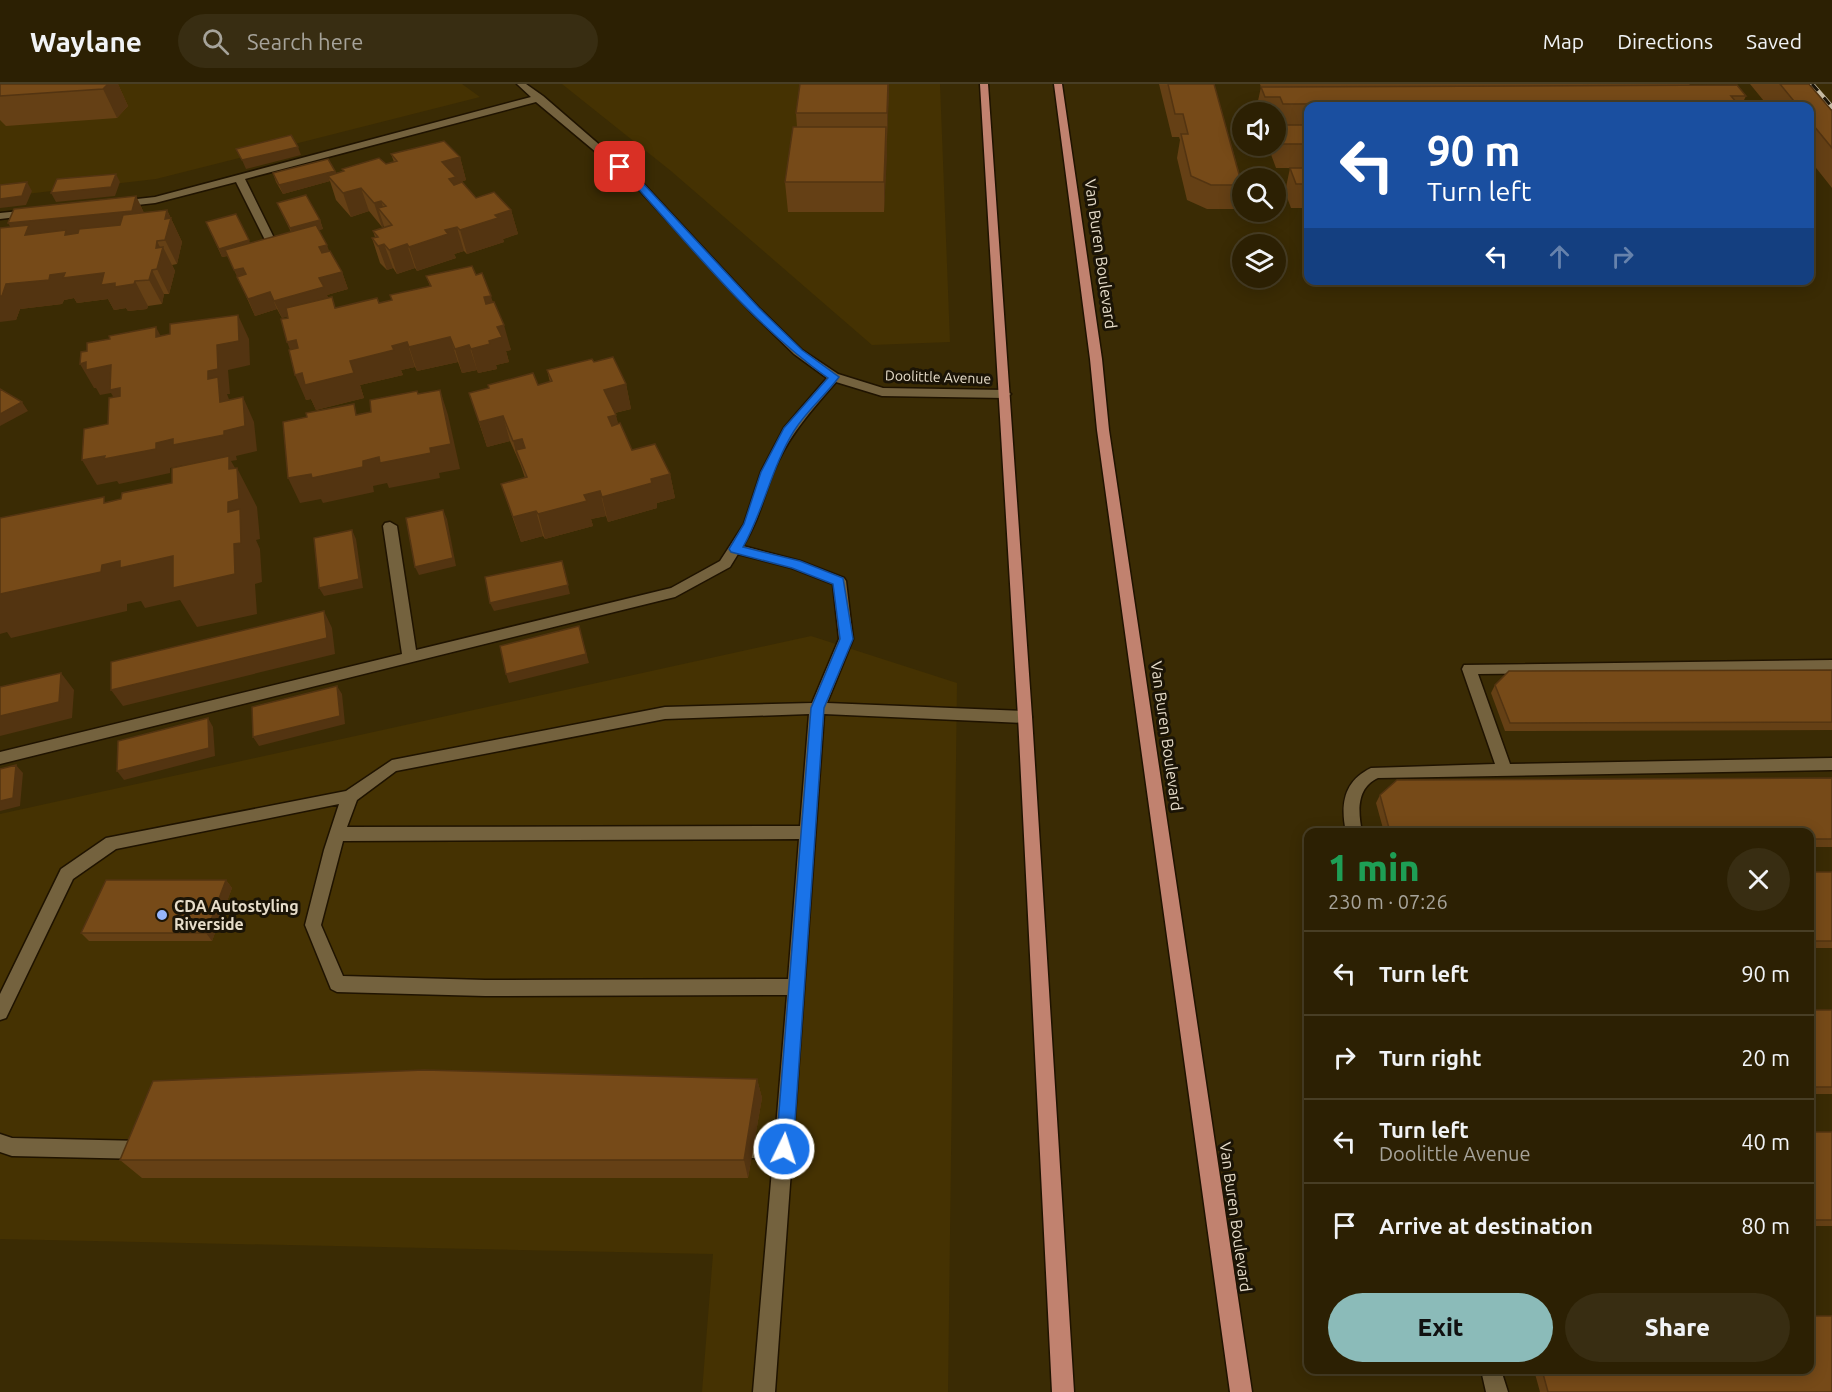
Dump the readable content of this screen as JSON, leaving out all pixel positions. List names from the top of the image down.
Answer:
{
  "streets": {
    "main road": ["Van Buren Boulevard"],
    "street": ["Doolittle Avenue"]
  },
  "places": ["CDA Autostyling Riverside"],
  "page": {
    "header": "Waylane",
    "search": "Search here",
    "nav": ["Map", "Directions", "Saved"],
    "turn": ["90 m", "Turn left"],
    "heading": ["1 min", "230 m · 07:26"],
    "list": [
      {
        "name": "Turn left",
        "value": "90 m"
      },
      {
        "name": "Turn right",
        "value": "20 m"
      },
      {
        "name": "Turn left",
        "note": "Doolittle Avenue",
        "value": "40 m"
      },
      {
        "name": "Arrive at destination",
        "value": "80 m"
      }
    ],
    "buttons": ["Exit", "Share"]
  }
}
